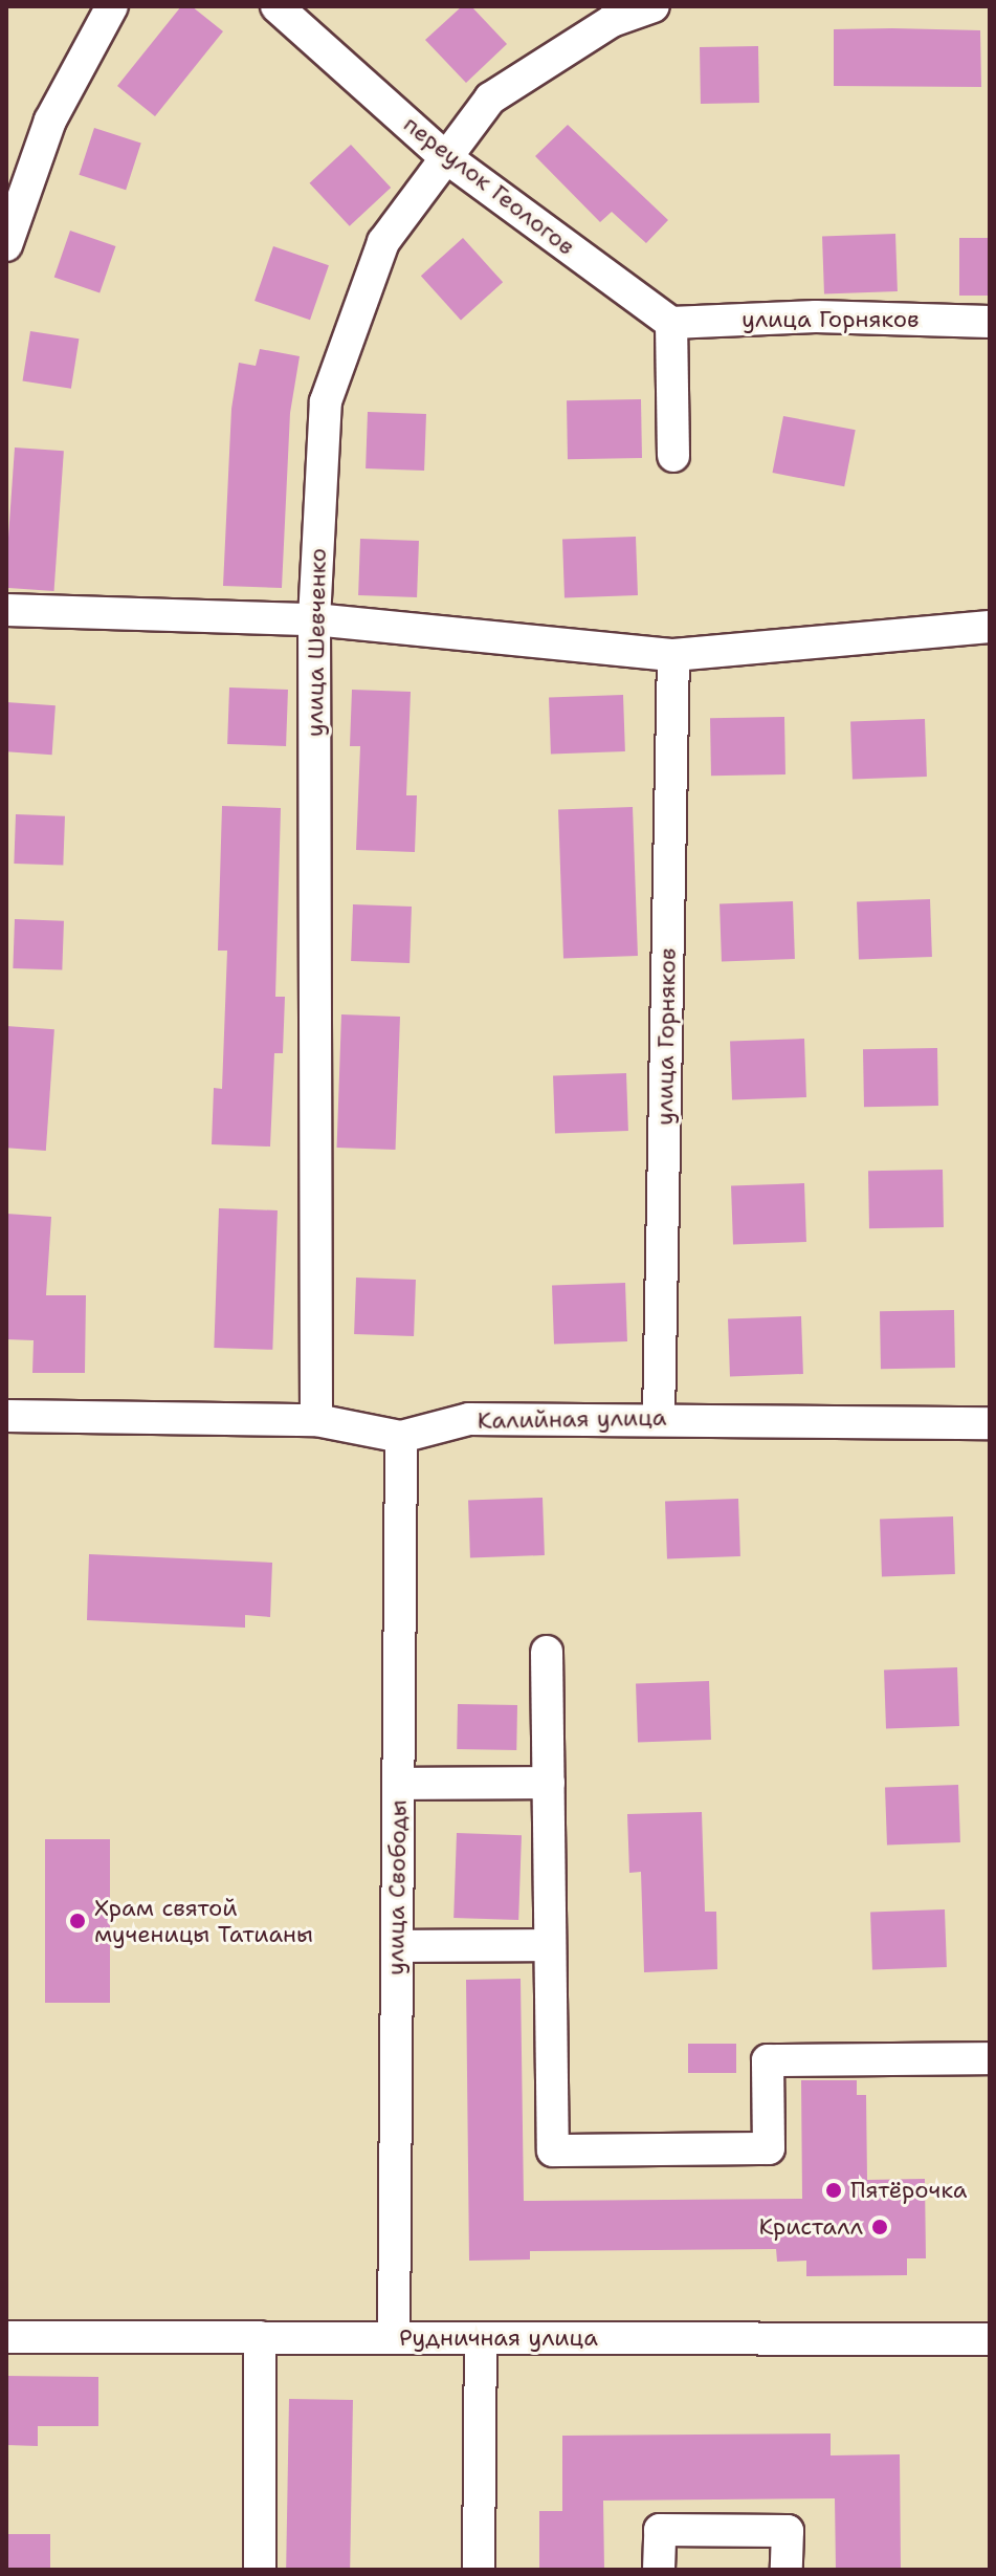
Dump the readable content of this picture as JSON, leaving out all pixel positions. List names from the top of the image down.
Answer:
{
  "streets": {
    "street": [
      "переулок Геологов",
      "улица Горняков",
      "улица Шевченко",
      "Калийная улица",
      "улица Свободы",
      "Рудничная улица"
    ]
  },
  "crossings": [
    ["переулок Геологов", "улица Горняков"],
    ["переулок Геологов", "улица Шевченко"],
    ["улица Горняков", "Калийная улица"],
    ["улица Шевченко", "Калийная улица"],
    ["Калийная улица", "улица Свободы"],
    ["улица Свободы", "Рудничная улица"]
  ],
  "places": ["Храм святой мученицы Татианы", "Пятёрочка", "Кристалл"]
}
